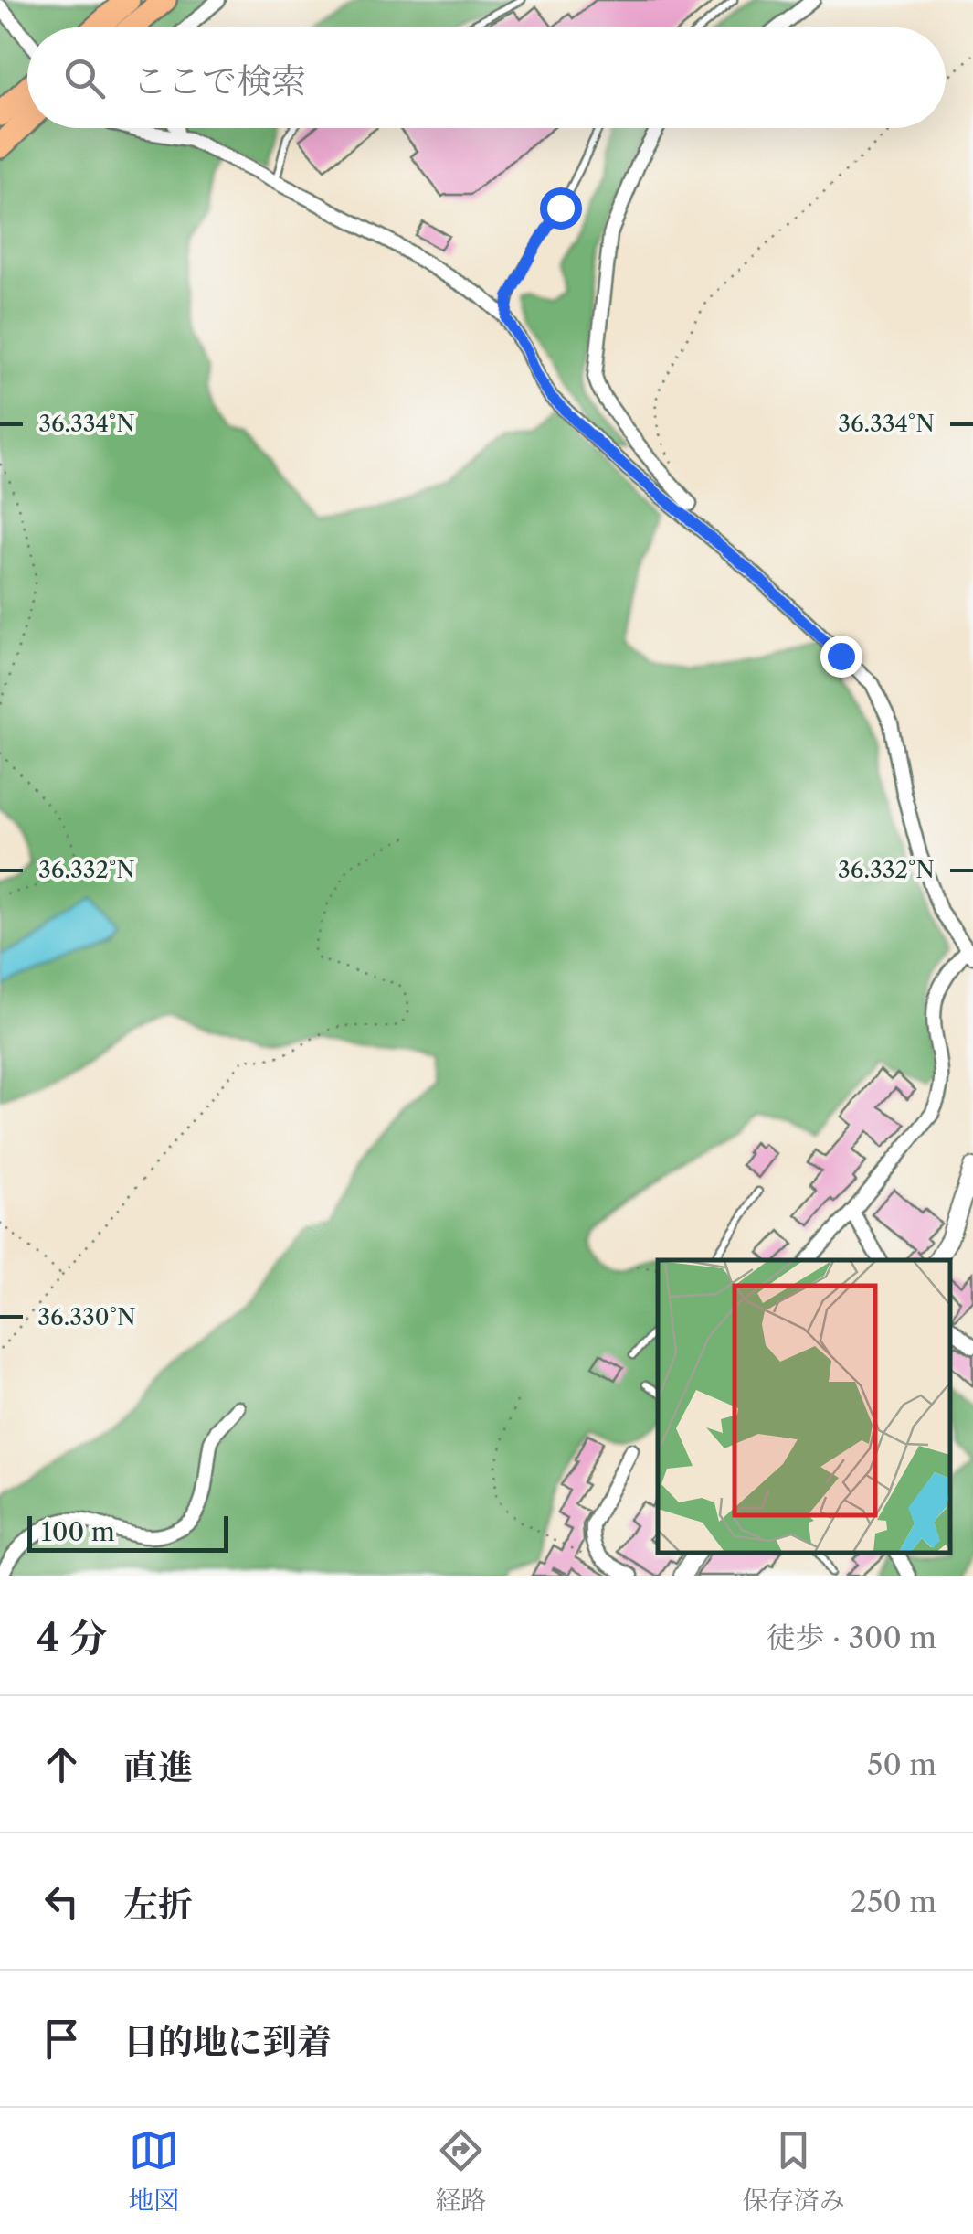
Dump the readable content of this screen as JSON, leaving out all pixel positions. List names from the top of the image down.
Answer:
{
  "scale_bar": "100 m",
  "page": {
    "search": "ここで検索",
    "scale": "100 m",
    "heading": ["4 分", "徒歩 · 300 m"],
    "list": [
      ["直進", "50 m"],
      ["左折", "250 m"],
      "目的地に到着"
    ],
    "nav": ["地図", "経路", "保存済み"]
  },
  "coordinates": ["36.334°N", "36.332°N", "36.330°N"]
}
